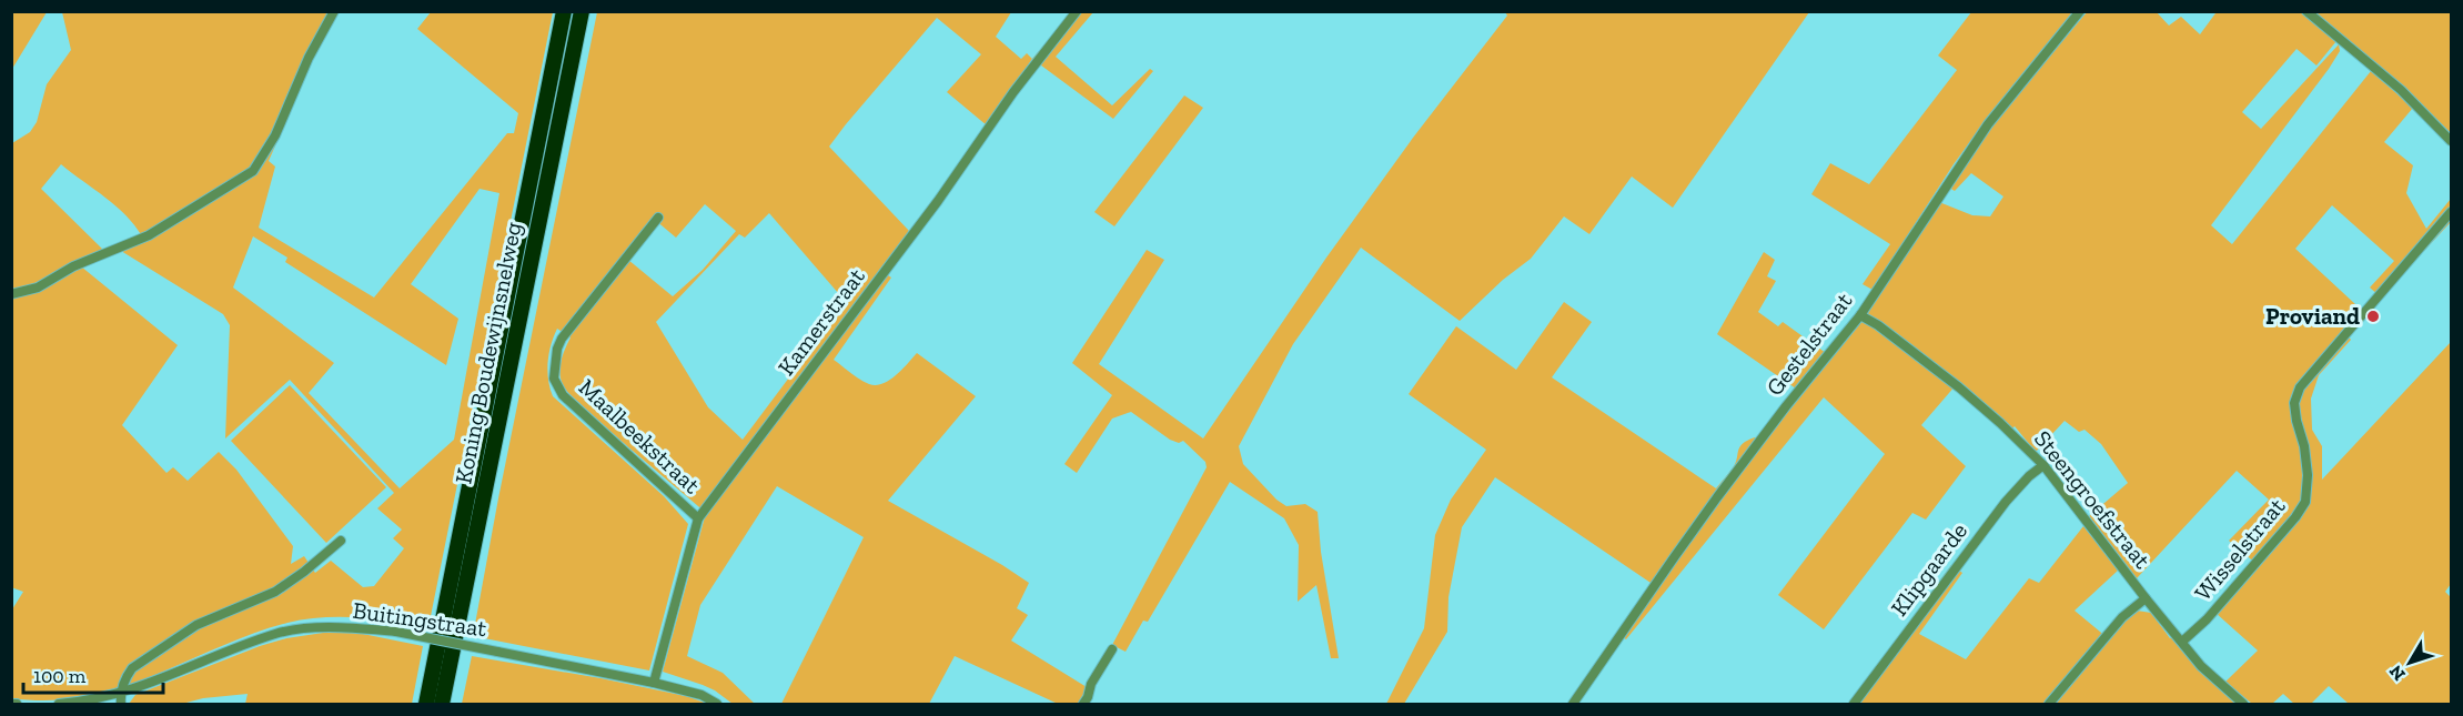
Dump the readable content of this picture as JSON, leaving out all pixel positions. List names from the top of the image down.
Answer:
{
  "streets": {
    "highway": ["Koning Boudewijnsnelweg"],
    "street": [
      "Kamerstraat",
      "Gestelstraat",
      "Maalbeekstraat",
      "Steengroefstraat",
      "Wisselstraat",
      "Klipgaarde",
      "Buitingstraat"
    ]
  },
  "crossings": [
    ["Kamerstraat", "Maalbeekstraat"],
    ["Kamerstraat", "Buitingstraat"],
    ["Gestelstraat", "Steengroefstraat"],
    ["Steengroefstraat", "Wisselstraat"],
    ["Steengroefstraat", "Klipgaarde"]
  ],
  "places": ["Proviand"],
  "scale_bar": "100 m",
  "north": "bottom left"
}
